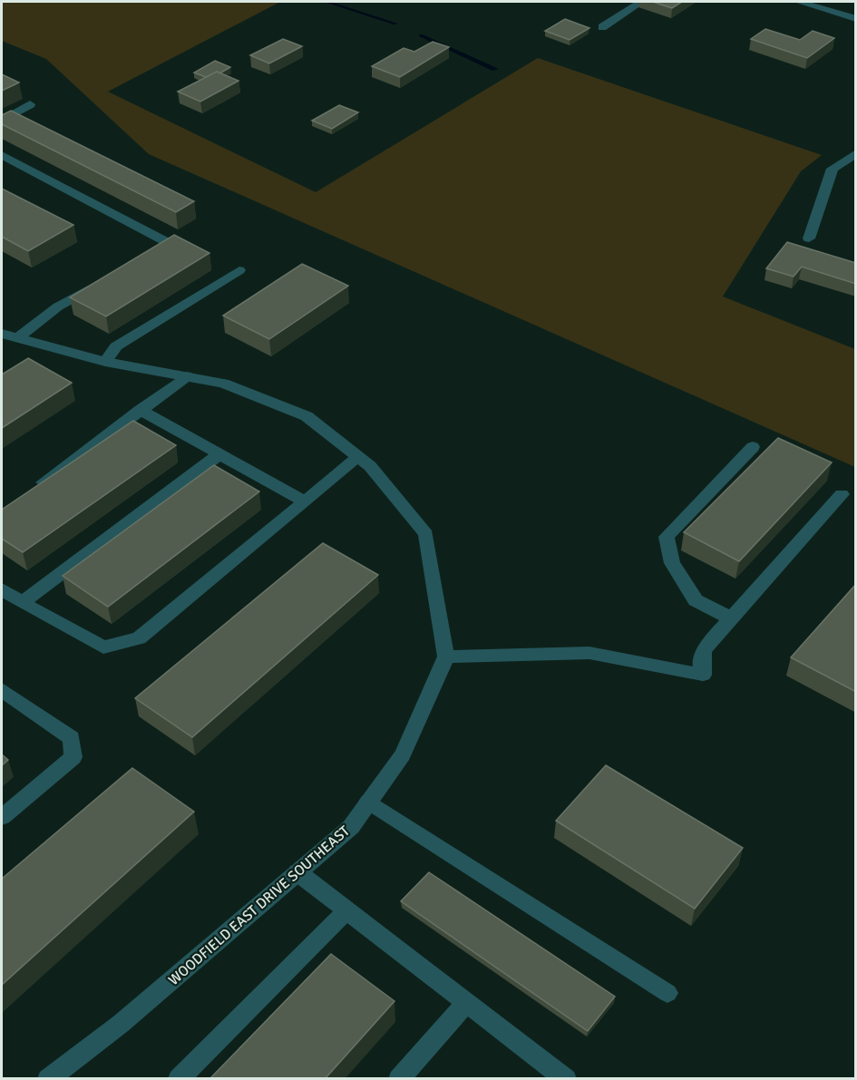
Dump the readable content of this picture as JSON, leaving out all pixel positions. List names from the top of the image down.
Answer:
{
  "streets": {
    "street": ["WOODFIELD EAST DRIVE SOUTHEAST"]
  }
}
